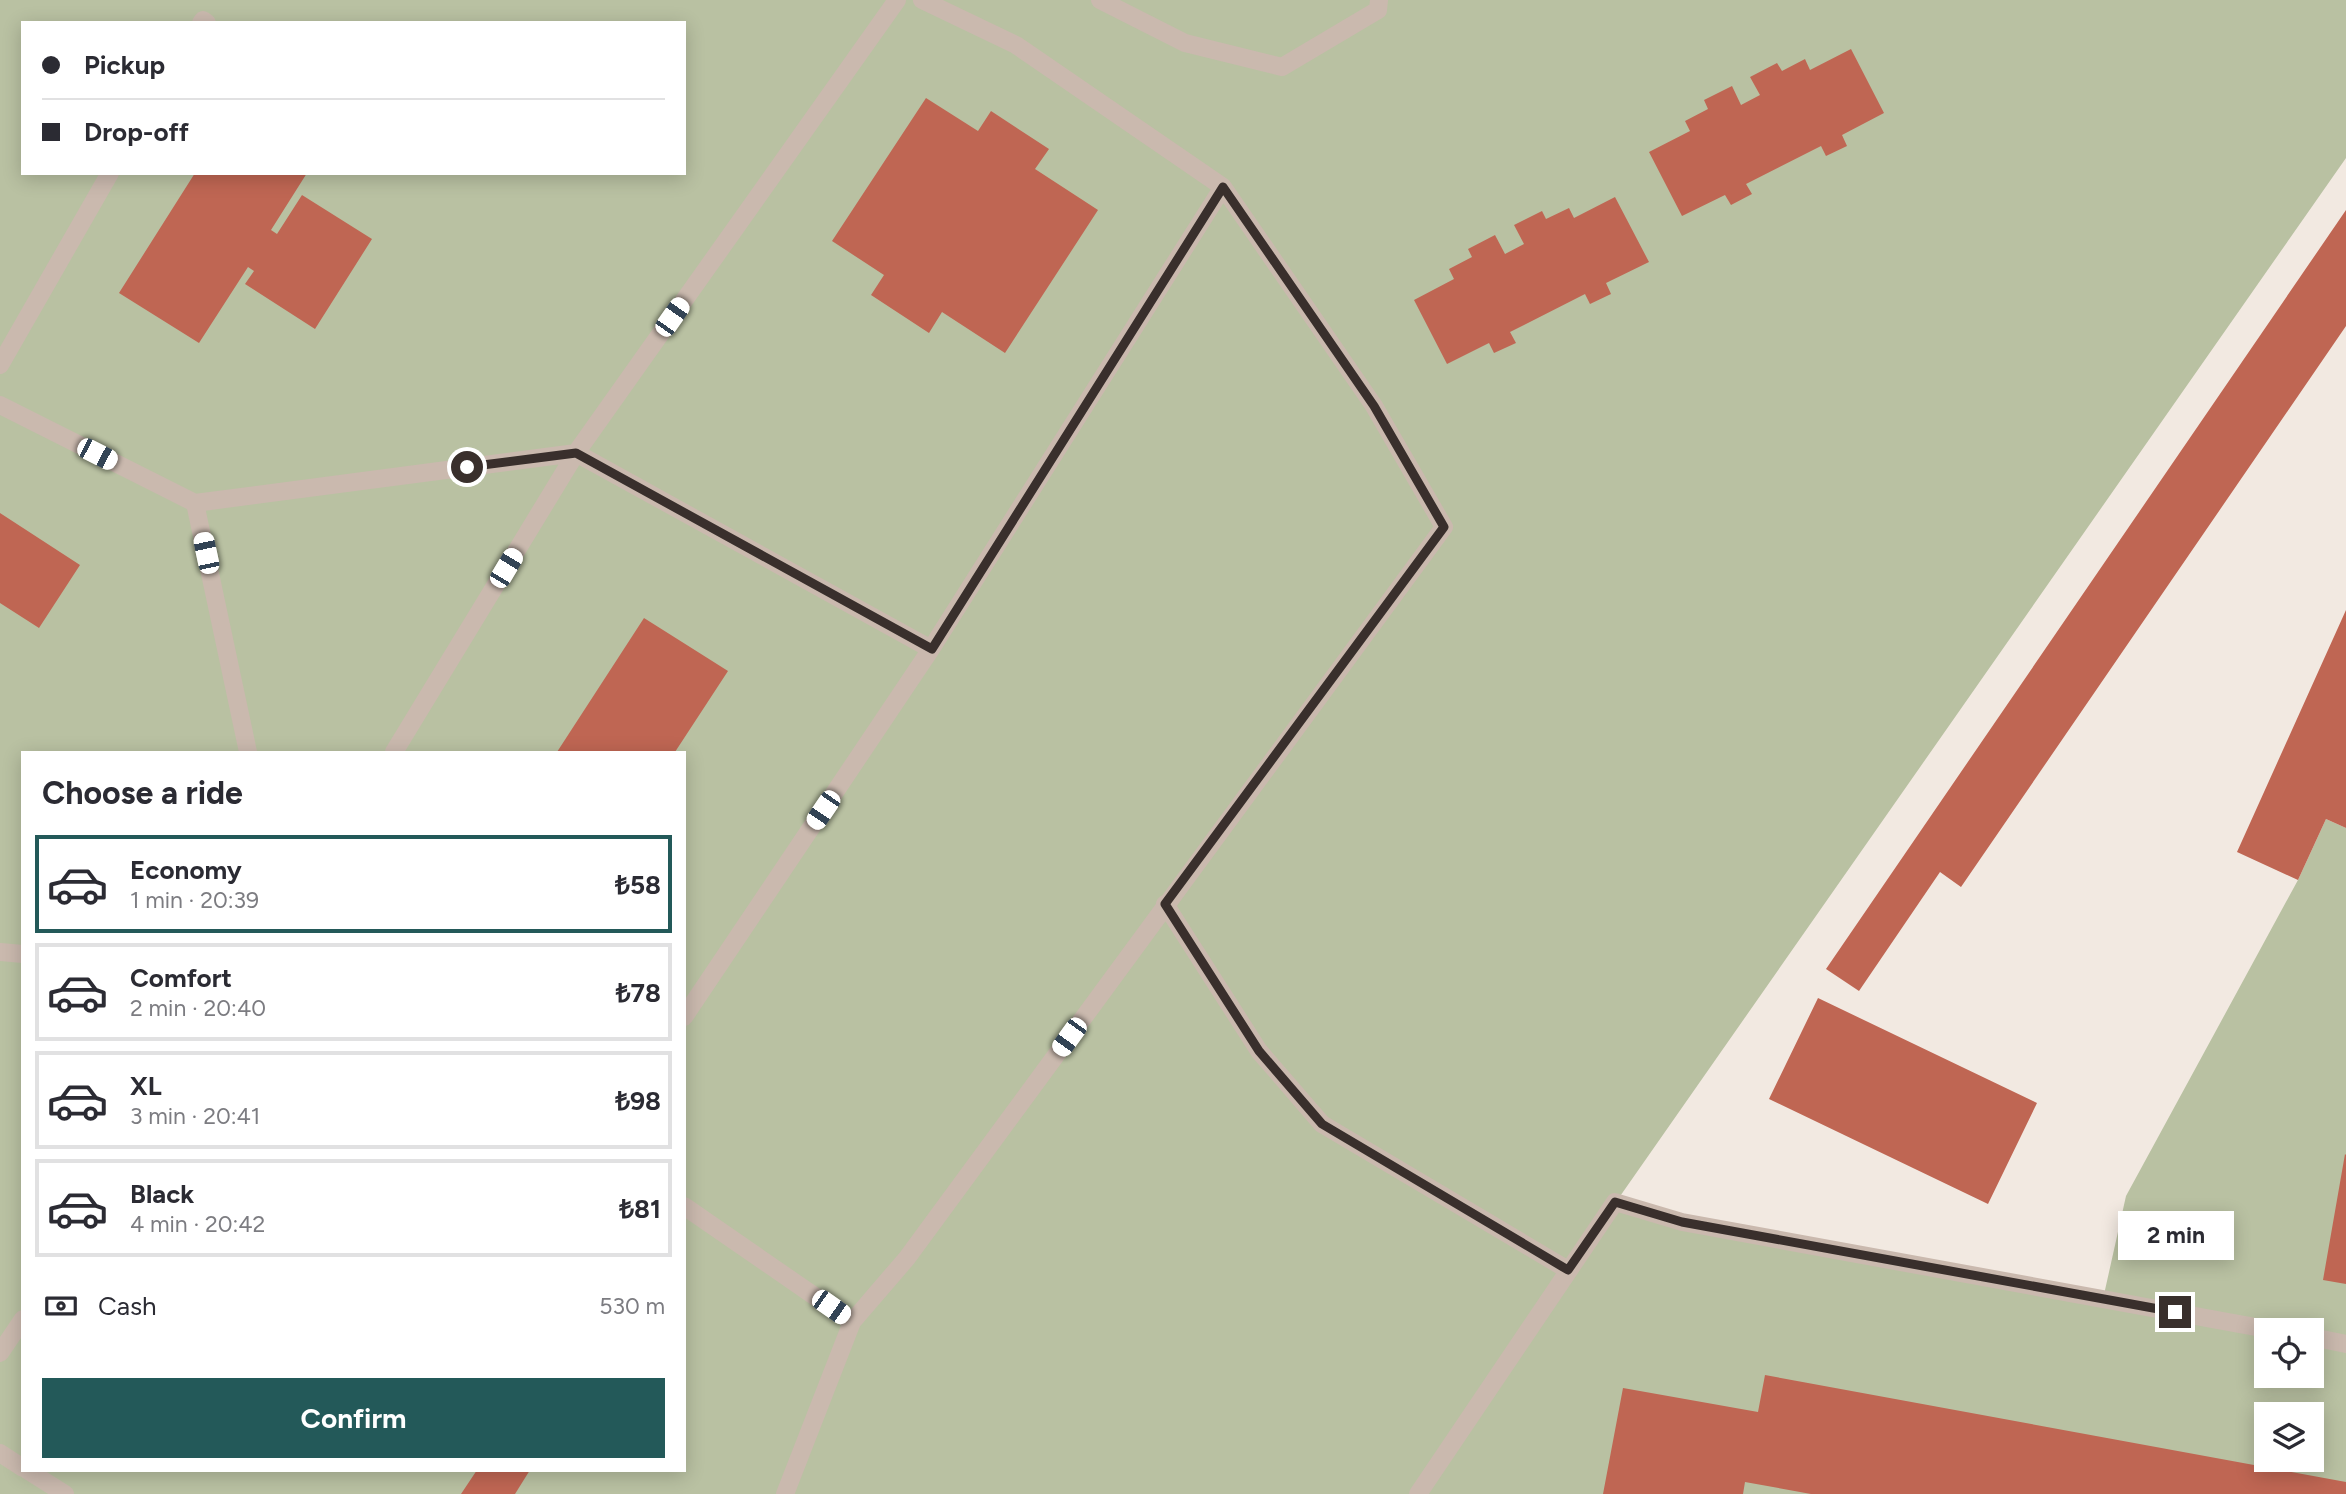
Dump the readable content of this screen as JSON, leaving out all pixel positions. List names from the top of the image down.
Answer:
{
  "page": {
    "banner": ["Pickup", "Drop-off"],
    "heading": "Choose a ride",
    "list": [
      {
        "name": "Economy",
        "note": "1 min · 20:39",
        "value": "₺58"
      },
      {
        "name": "Comfort",
        "note": "2 min · 20:40",
        "value": "₺78"
      },
      {
        "name": "XL",
        "note": "3 min · 20:41",
        "value": "₺98"
      },
      {
        "name": "Black",
        "note": "4 min · 20:42",
        "value": "₺81"
      }
    ],
    "bubble": "2 min",
    "pay": ["Cash", "530 m"],
    "buttons": "Confirm"
  }
}
